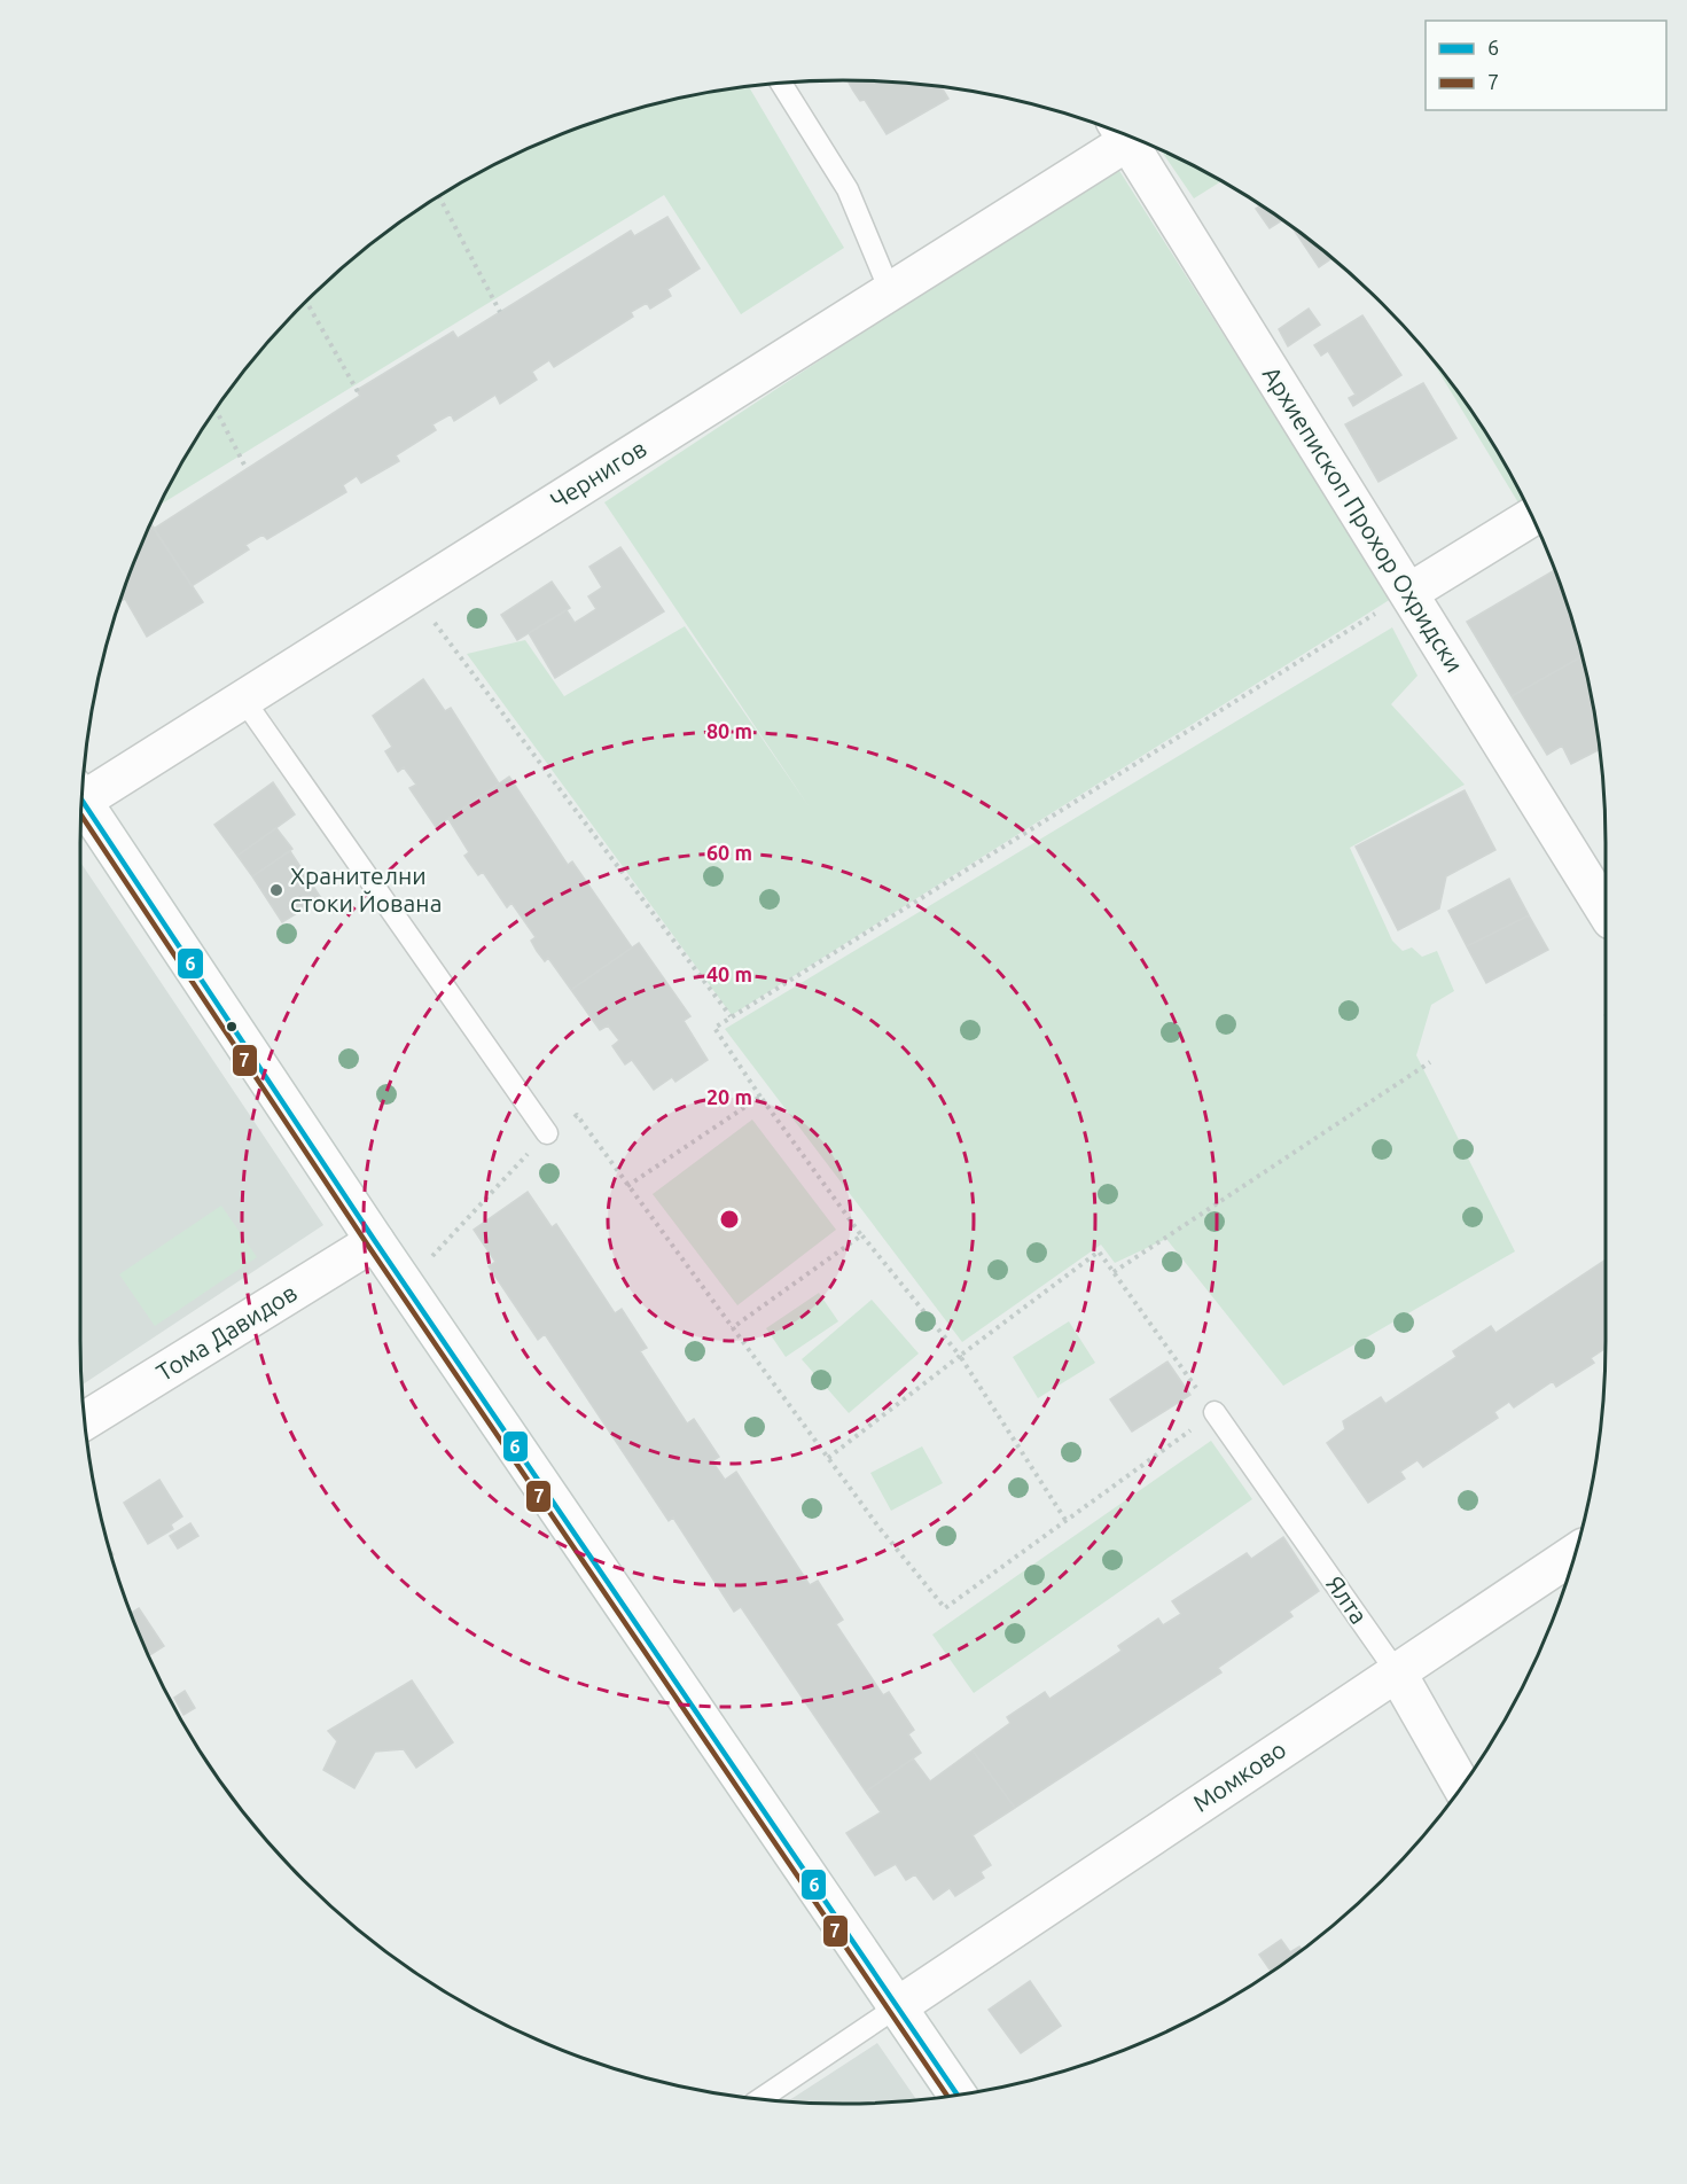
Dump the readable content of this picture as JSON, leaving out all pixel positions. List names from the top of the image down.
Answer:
{
  "streets": {
    "street": [
      "Чернигов",
      "Архиепископ Прохор Охридски",
      "Тома Давидов",
      "Ялта",
      "Момково"
    ]
  },
  "crossings": [
    ["Ялта", "Момково"]
  ],
  "places": ["Хранителни стоки Йована"],
  "lines": ["transit line 6", "transit line 7"],
  "legend": ["6", "7"],
  "rings": [
    "80 m",
    "60 m",
    "40 m",
    "20 m"
  ]
}
